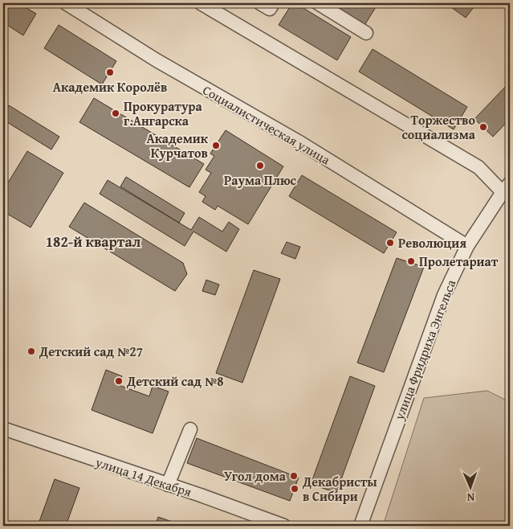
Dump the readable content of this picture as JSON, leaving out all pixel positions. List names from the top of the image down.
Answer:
{
  "streets": {
    "street": ["Социалистическая улица", "улица Фридриха Энгельса", "улица 14 Декабря"]
  },
  "crossings": [
    ["Социалистическая улица", "улица Фридриха Энгельса"]
  ],
  "districts": ["182-й квартал"],
  "places": [
    "Академик Королёв",
    "Прокуратура г.Ангарска",
    "Торжество социализма",
    "Академик Курчатов",
    "Раума Плюс",
    "Революция",
    "Пролетариат",
    "Детский сад №27",
    "Детский сад №8",
    "Угол дома",
    "Декабристы в Сибири"
  ],
  "north": "bottom"
}
